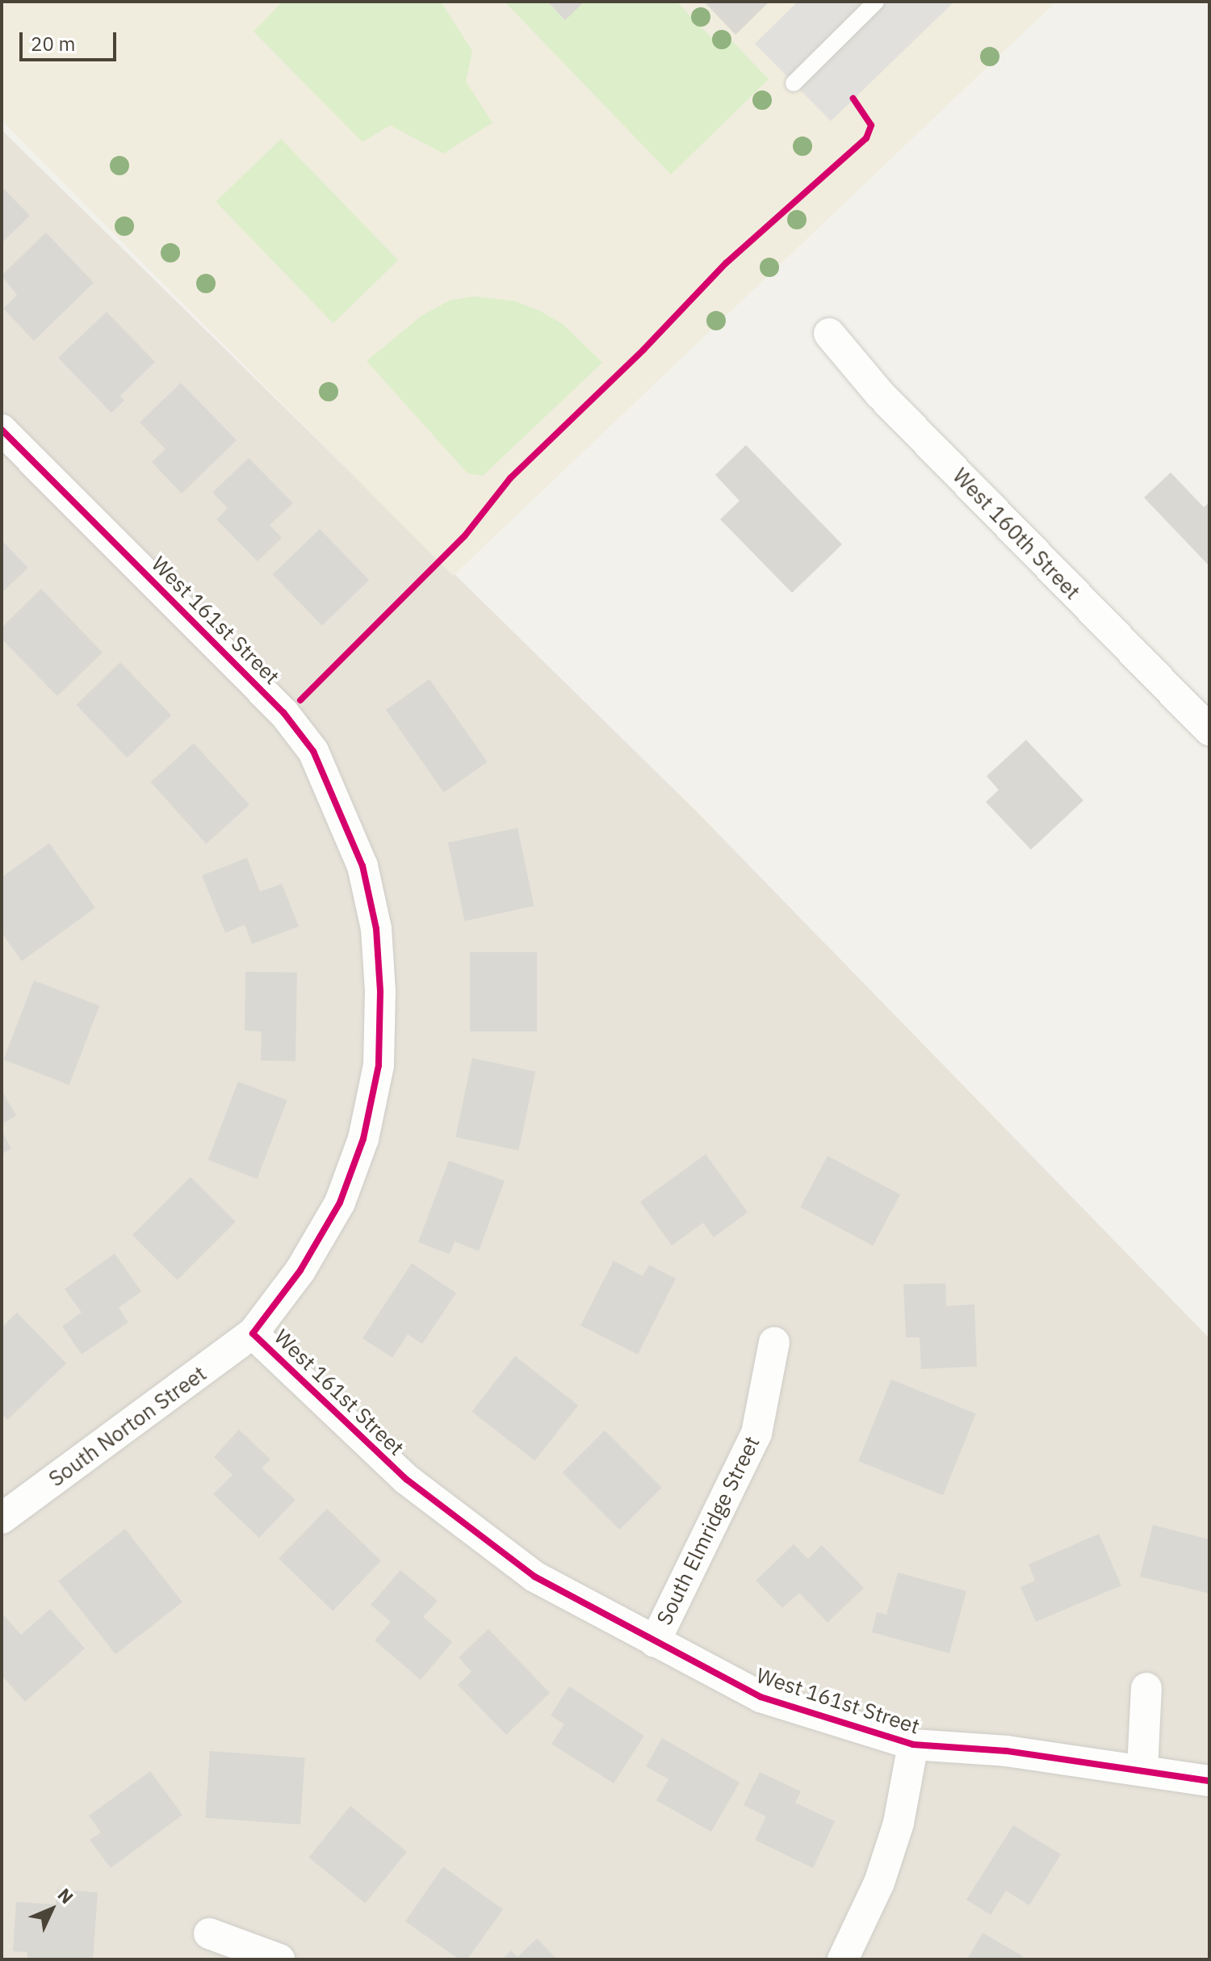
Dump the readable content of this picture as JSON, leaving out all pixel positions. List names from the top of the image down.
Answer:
{
  "streets": {
    "street": [
      "West 160th Street",
      "West 161st Street",
      "South Norton Street",
      "South Elmridge Street"
    ]
  },
  "crossings": [
    ["West 161st Street", "South Norton Street"],
    ["West 161st Street", "South Elmridge Street"]
  ],
  "scale_bar": "20 m",
  "north": "top right"
}
